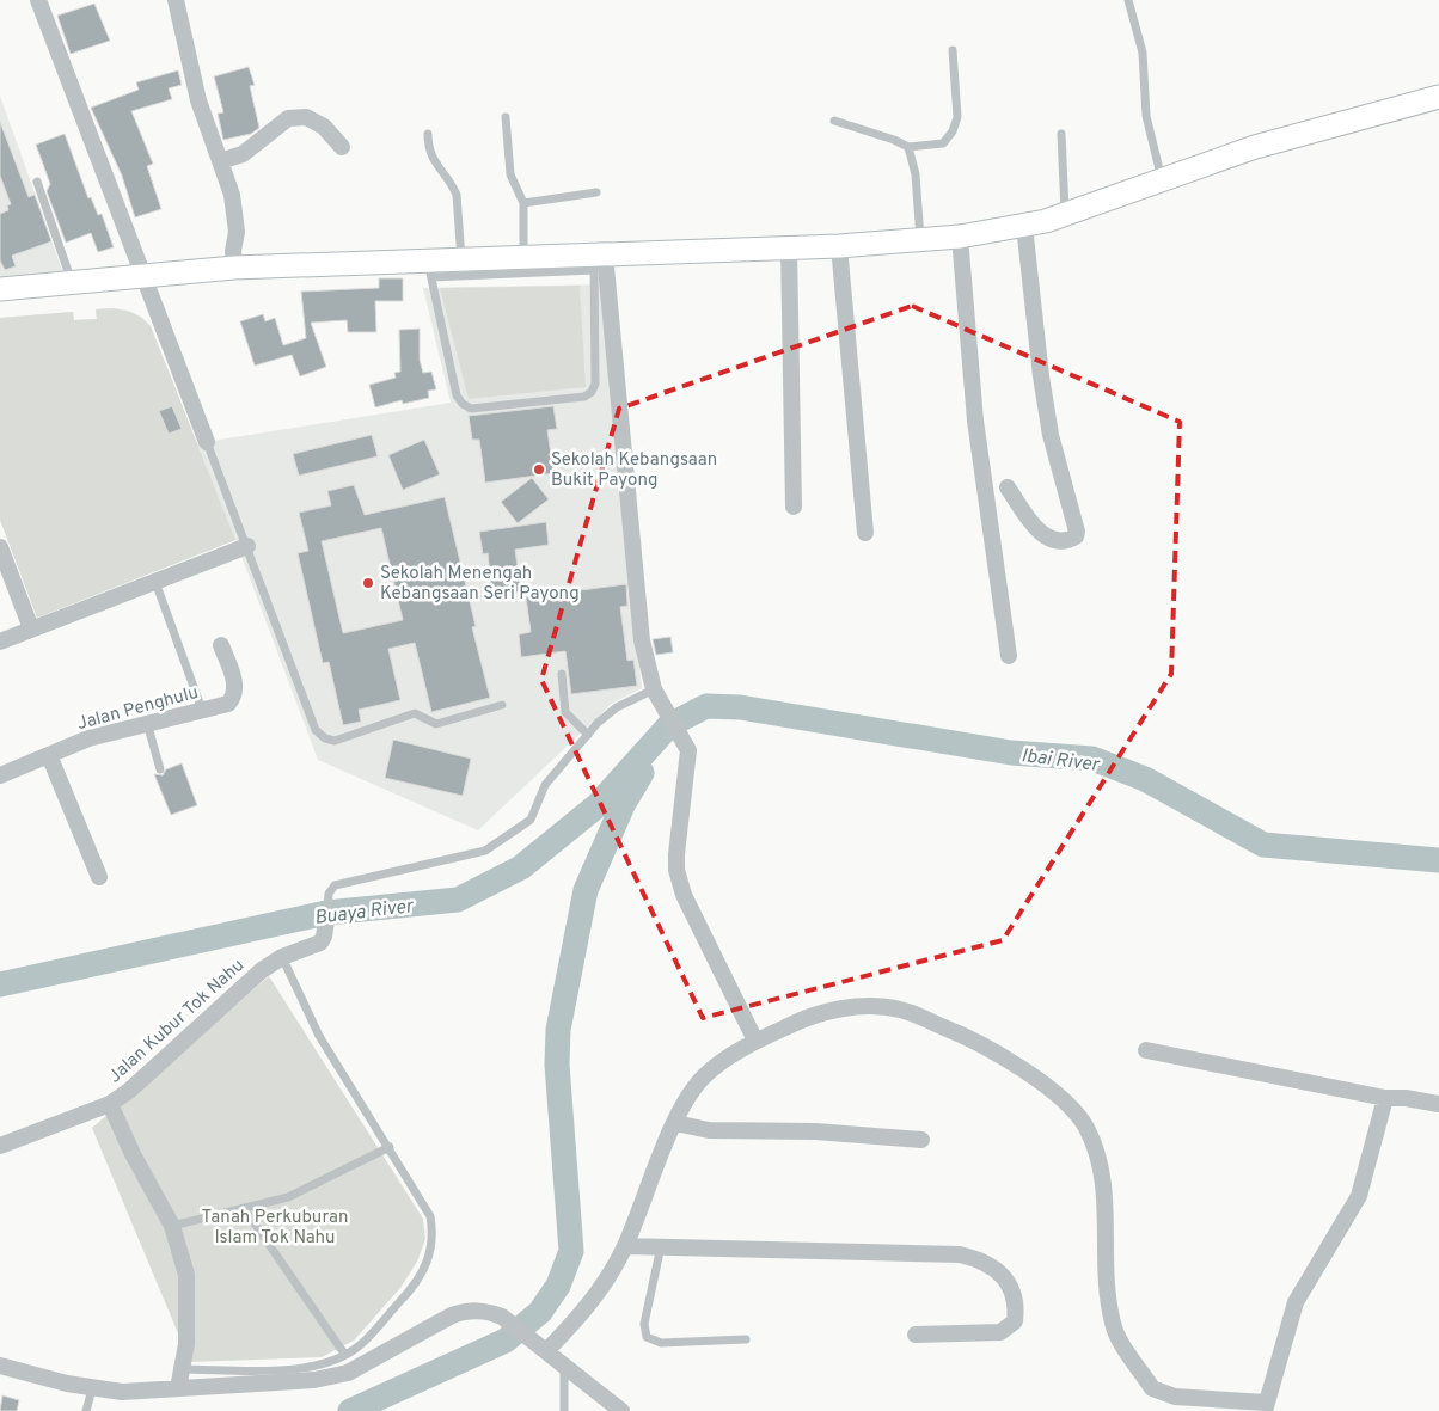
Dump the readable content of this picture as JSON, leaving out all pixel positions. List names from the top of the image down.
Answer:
{
  "streets": {
    "street": ["Jalan Penghulu", "Jalan Kubur Tok Nahu"]
  },
  "water": ["Ibai River", "Buaya River"],
  "parks": ["Tanah Perkuburan Islam Tok Nahu"],
  "places": ["Sekolah Kebangsaan Bukit Payong", "Sekolah Menengah Kebangsaan Seri Payong"]
}
